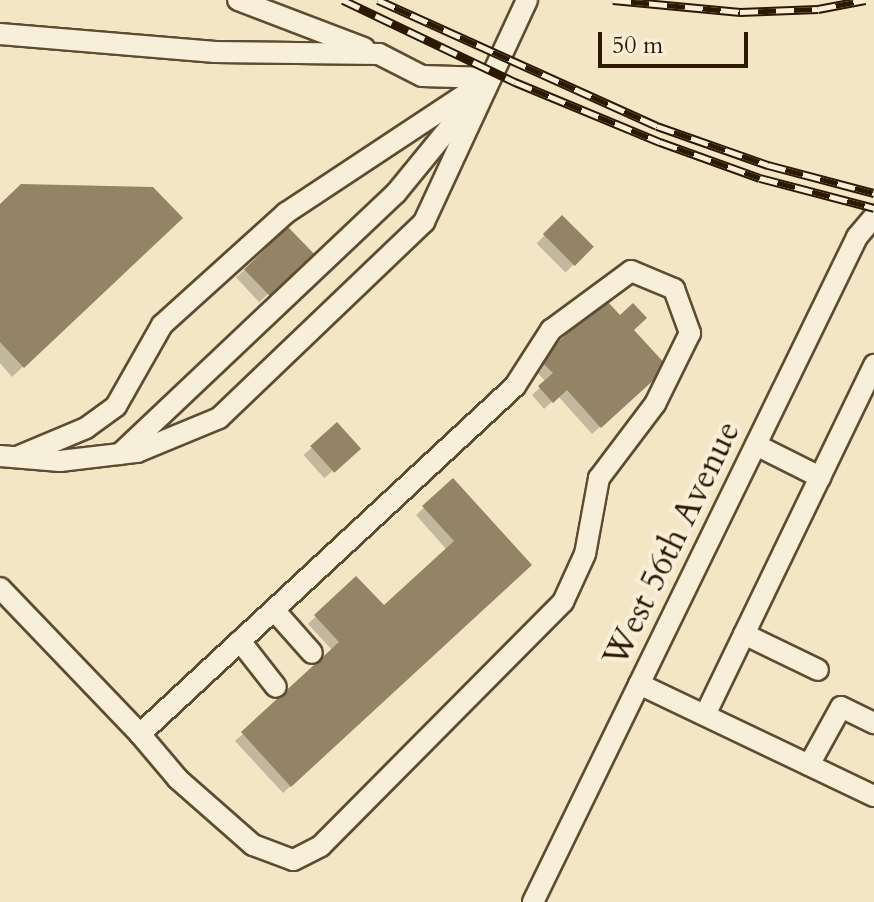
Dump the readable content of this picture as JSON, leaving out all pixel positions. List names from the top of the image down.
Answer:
{
  "streets": {
    "street": ["West 56th Avenue"]
  },
  "scale_bar": "50 m"
}
